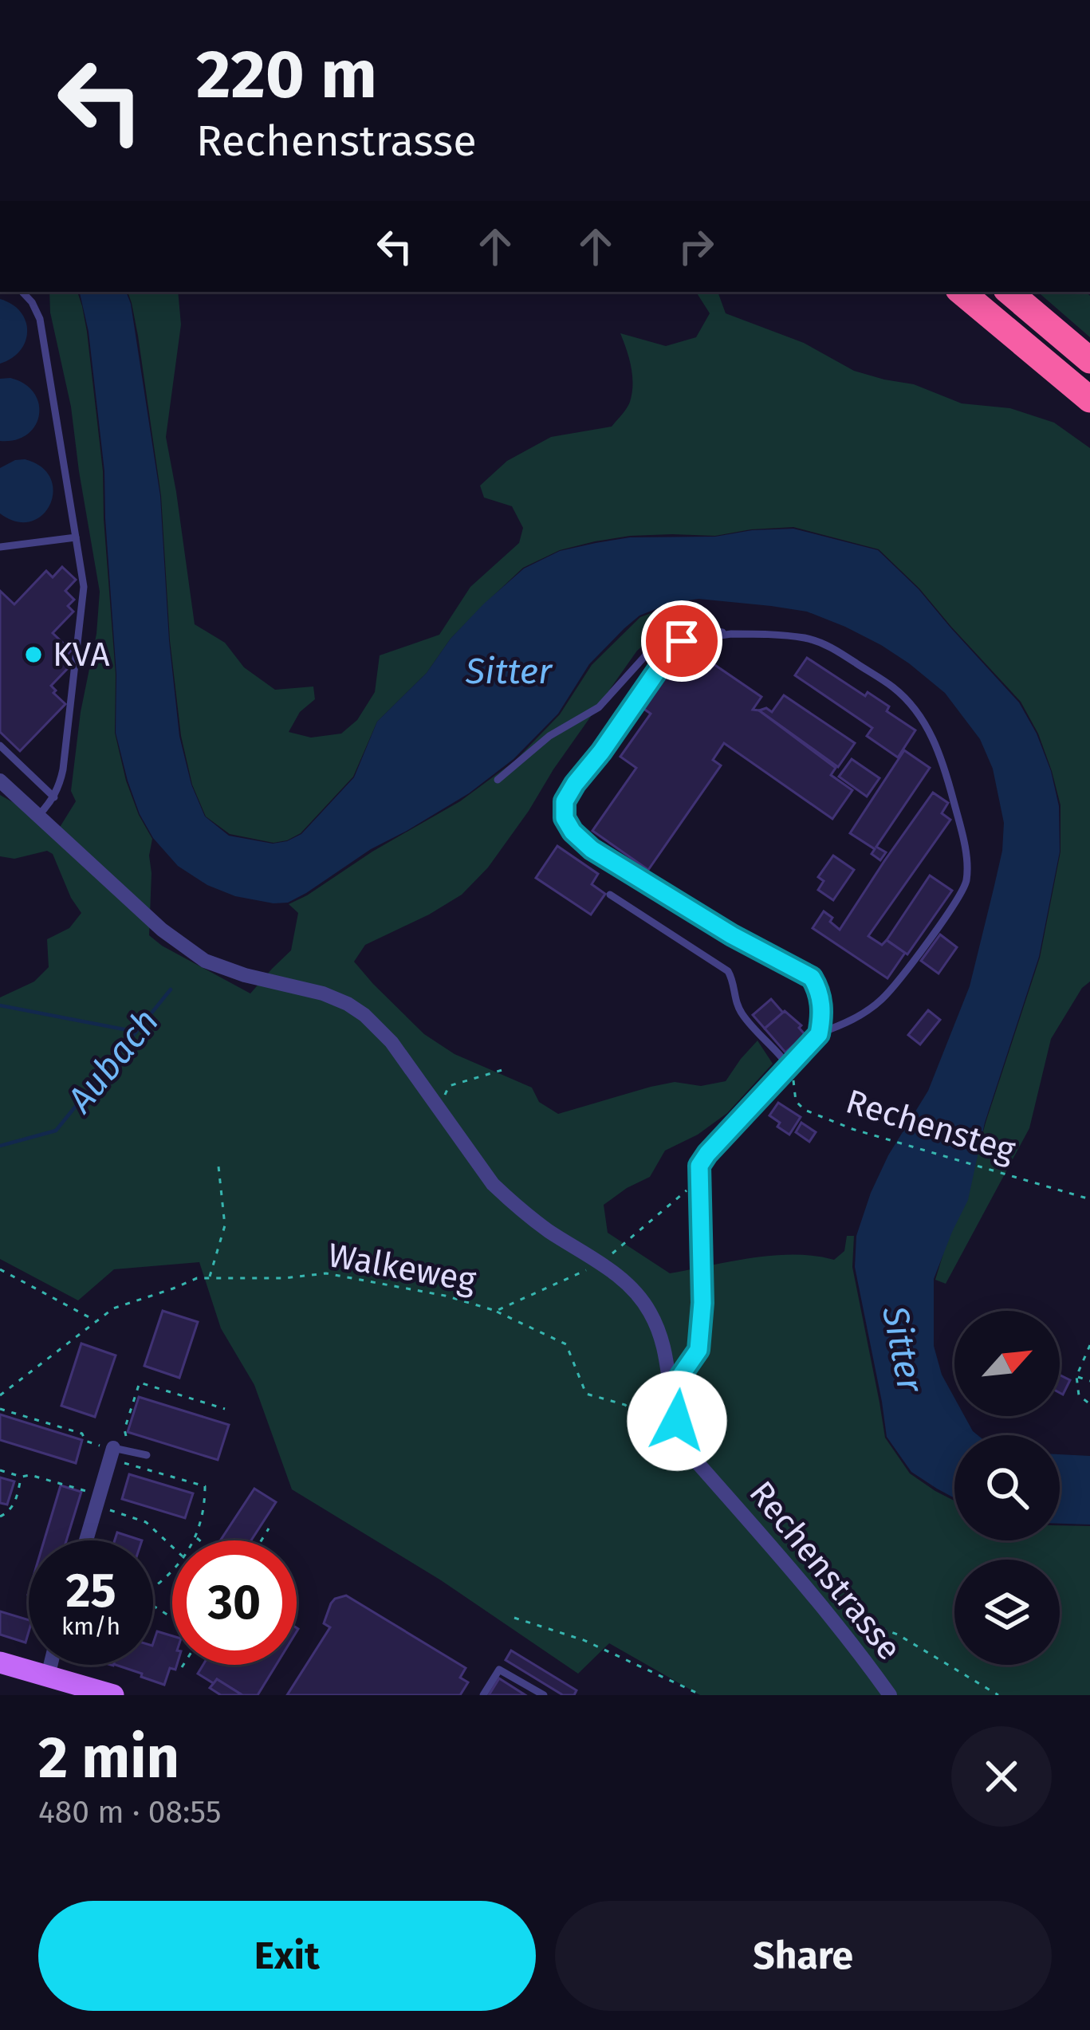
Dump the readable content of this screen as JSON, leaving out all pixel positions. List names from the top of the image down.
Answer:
{
  "streets": {
    "street": ["Rechenstrasse"],
    "path": ["Rechensteg", "Walkeweg"]
  },
  "water": ["Sitter", "Aubach"],
  "places": ["KVA"],
  "north": "top right",
  "page": {
    "turn": ["220 m", "Rechenstrasse"],
    "speed": "25 km/h",
    "limit": "30",
    "heading": ["2 min", "480 m · 08:55"],
    "buttons": ["Exit", "Share"]
  }
}
